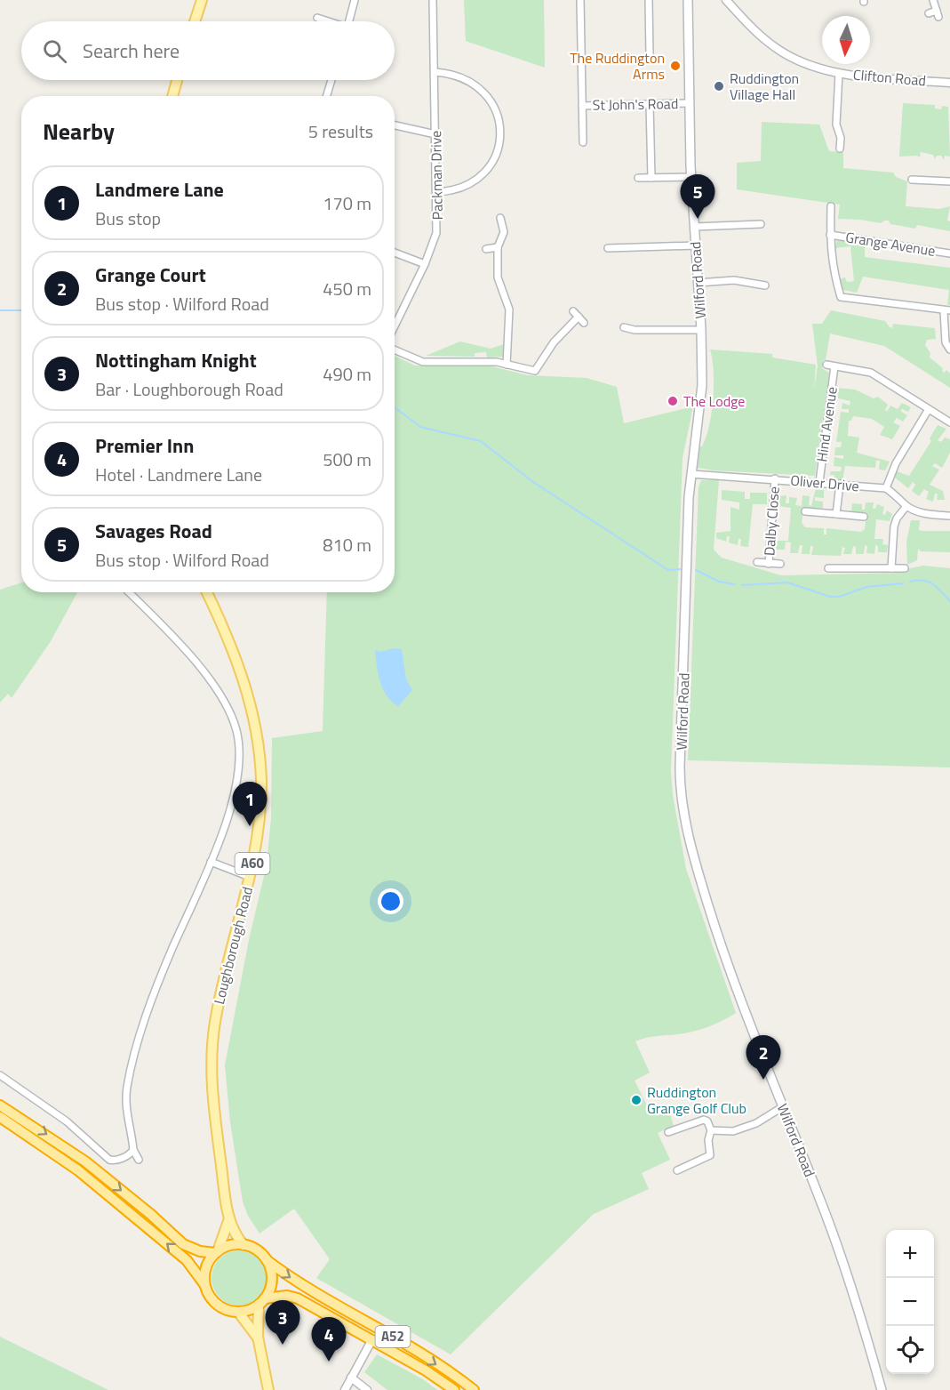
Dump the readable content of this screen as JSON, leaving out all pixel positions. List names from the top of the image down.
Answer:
{
  "streets": {
    "highway": ["A52"],
    "main road": ["Wilford Road", "A60", "Loughborough Road"],
    "street": [
      "Clifton Road",
      "St John's Road",
      "Packman Drive",
      "Grange Avenue",
      "Hind Avenue",
      "Oliver Drive",
      "Dalby Close"
    ]
  },
  "crossings": [
    ["St John's Road", "Wilford Road"],
    ["Wilford Road", "Oliver Drive"],
    ["Hind Avenue", "Oliver Drive"],
    ["Oliver Drive", "Dalby Close"],
    ["Loughborough Road", "A52"]
  ],
  "places": [
    "The Ruddington Arms",
    "Ruddington Village Hall",
    "The Lodge",
    "Ruddington Grange Golf Club"
  ],
  "north": "bottom",
  "page": {
    "search": "Search here",
    "heading": ["Nearby", "5 results"],
    "list": [
      {
        "mark": "1",
        "name": "Landmere Lane",
        "note": "Bus stop",
        "value": "170 m"
      },
      {
        "mark": "2",
        "name": "Grange Court",
        "note": "Bus stop · Wilford Road",
        "value": "450 m"
      },
      {
        "mark": "3",
        "name": "Nottingham Knight",
        "note": "Bar · Loughborough Road",
        "value": "490 m"
      },
      {
        "mark": "4",
        "name": "Premier Inn",
        "note": "Hotel · Landmere Lane",
        "value": "500 m"
      },
      {
        "mark": "5",
        "name": "Savages Road",
        "note": "Bus stop · Wilford Road",
        "value": "810 m"
      }
    ],
    "pins": [
      "5",
      "1",
      "2",
      "3",
      "4"
    ],
    "map_buttons": ["+", "−"]
  }
}
